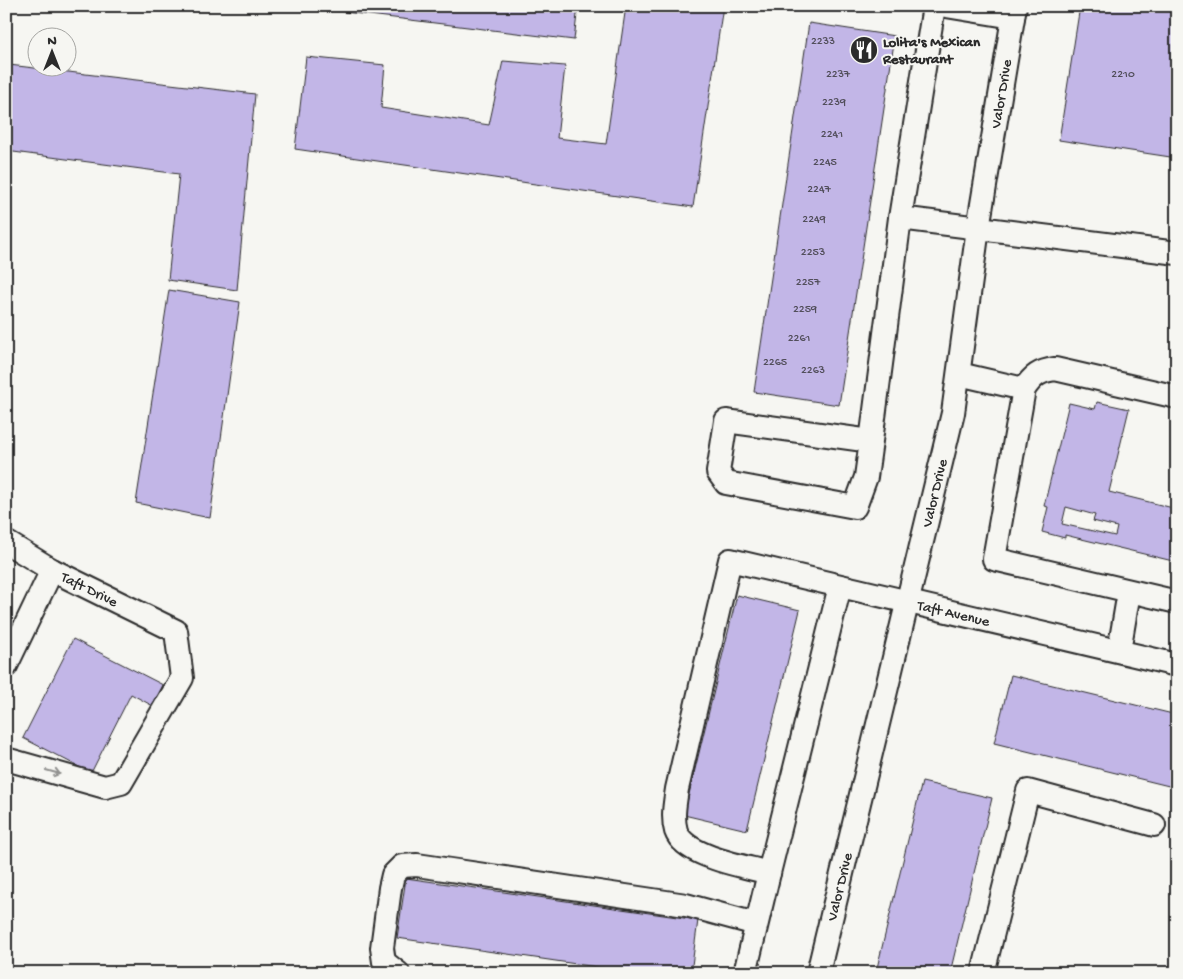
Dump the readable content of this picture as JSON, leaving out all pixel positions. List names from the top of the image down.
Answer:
{
  "streets": {
    "street": ["Valor Drive", "Taft Drive", "Taft Avenue"]
  },
  "crossings": [
    ["Valor Drive", "Taft Avenue"]
  ],
  "places": {
    "restaurant": ["Lolita's Mexican Restaurant"]
  },
  "house_numbers": [
    "2233",
    "2237",
    "2210",
    "2239",
    "2241",
    "2245",
    "2247",
    "2249",
    "2253",
    "2257",
    "2259",
    "2261",
    "2265",
    "2263"
  ],
  "north": "top"
}
